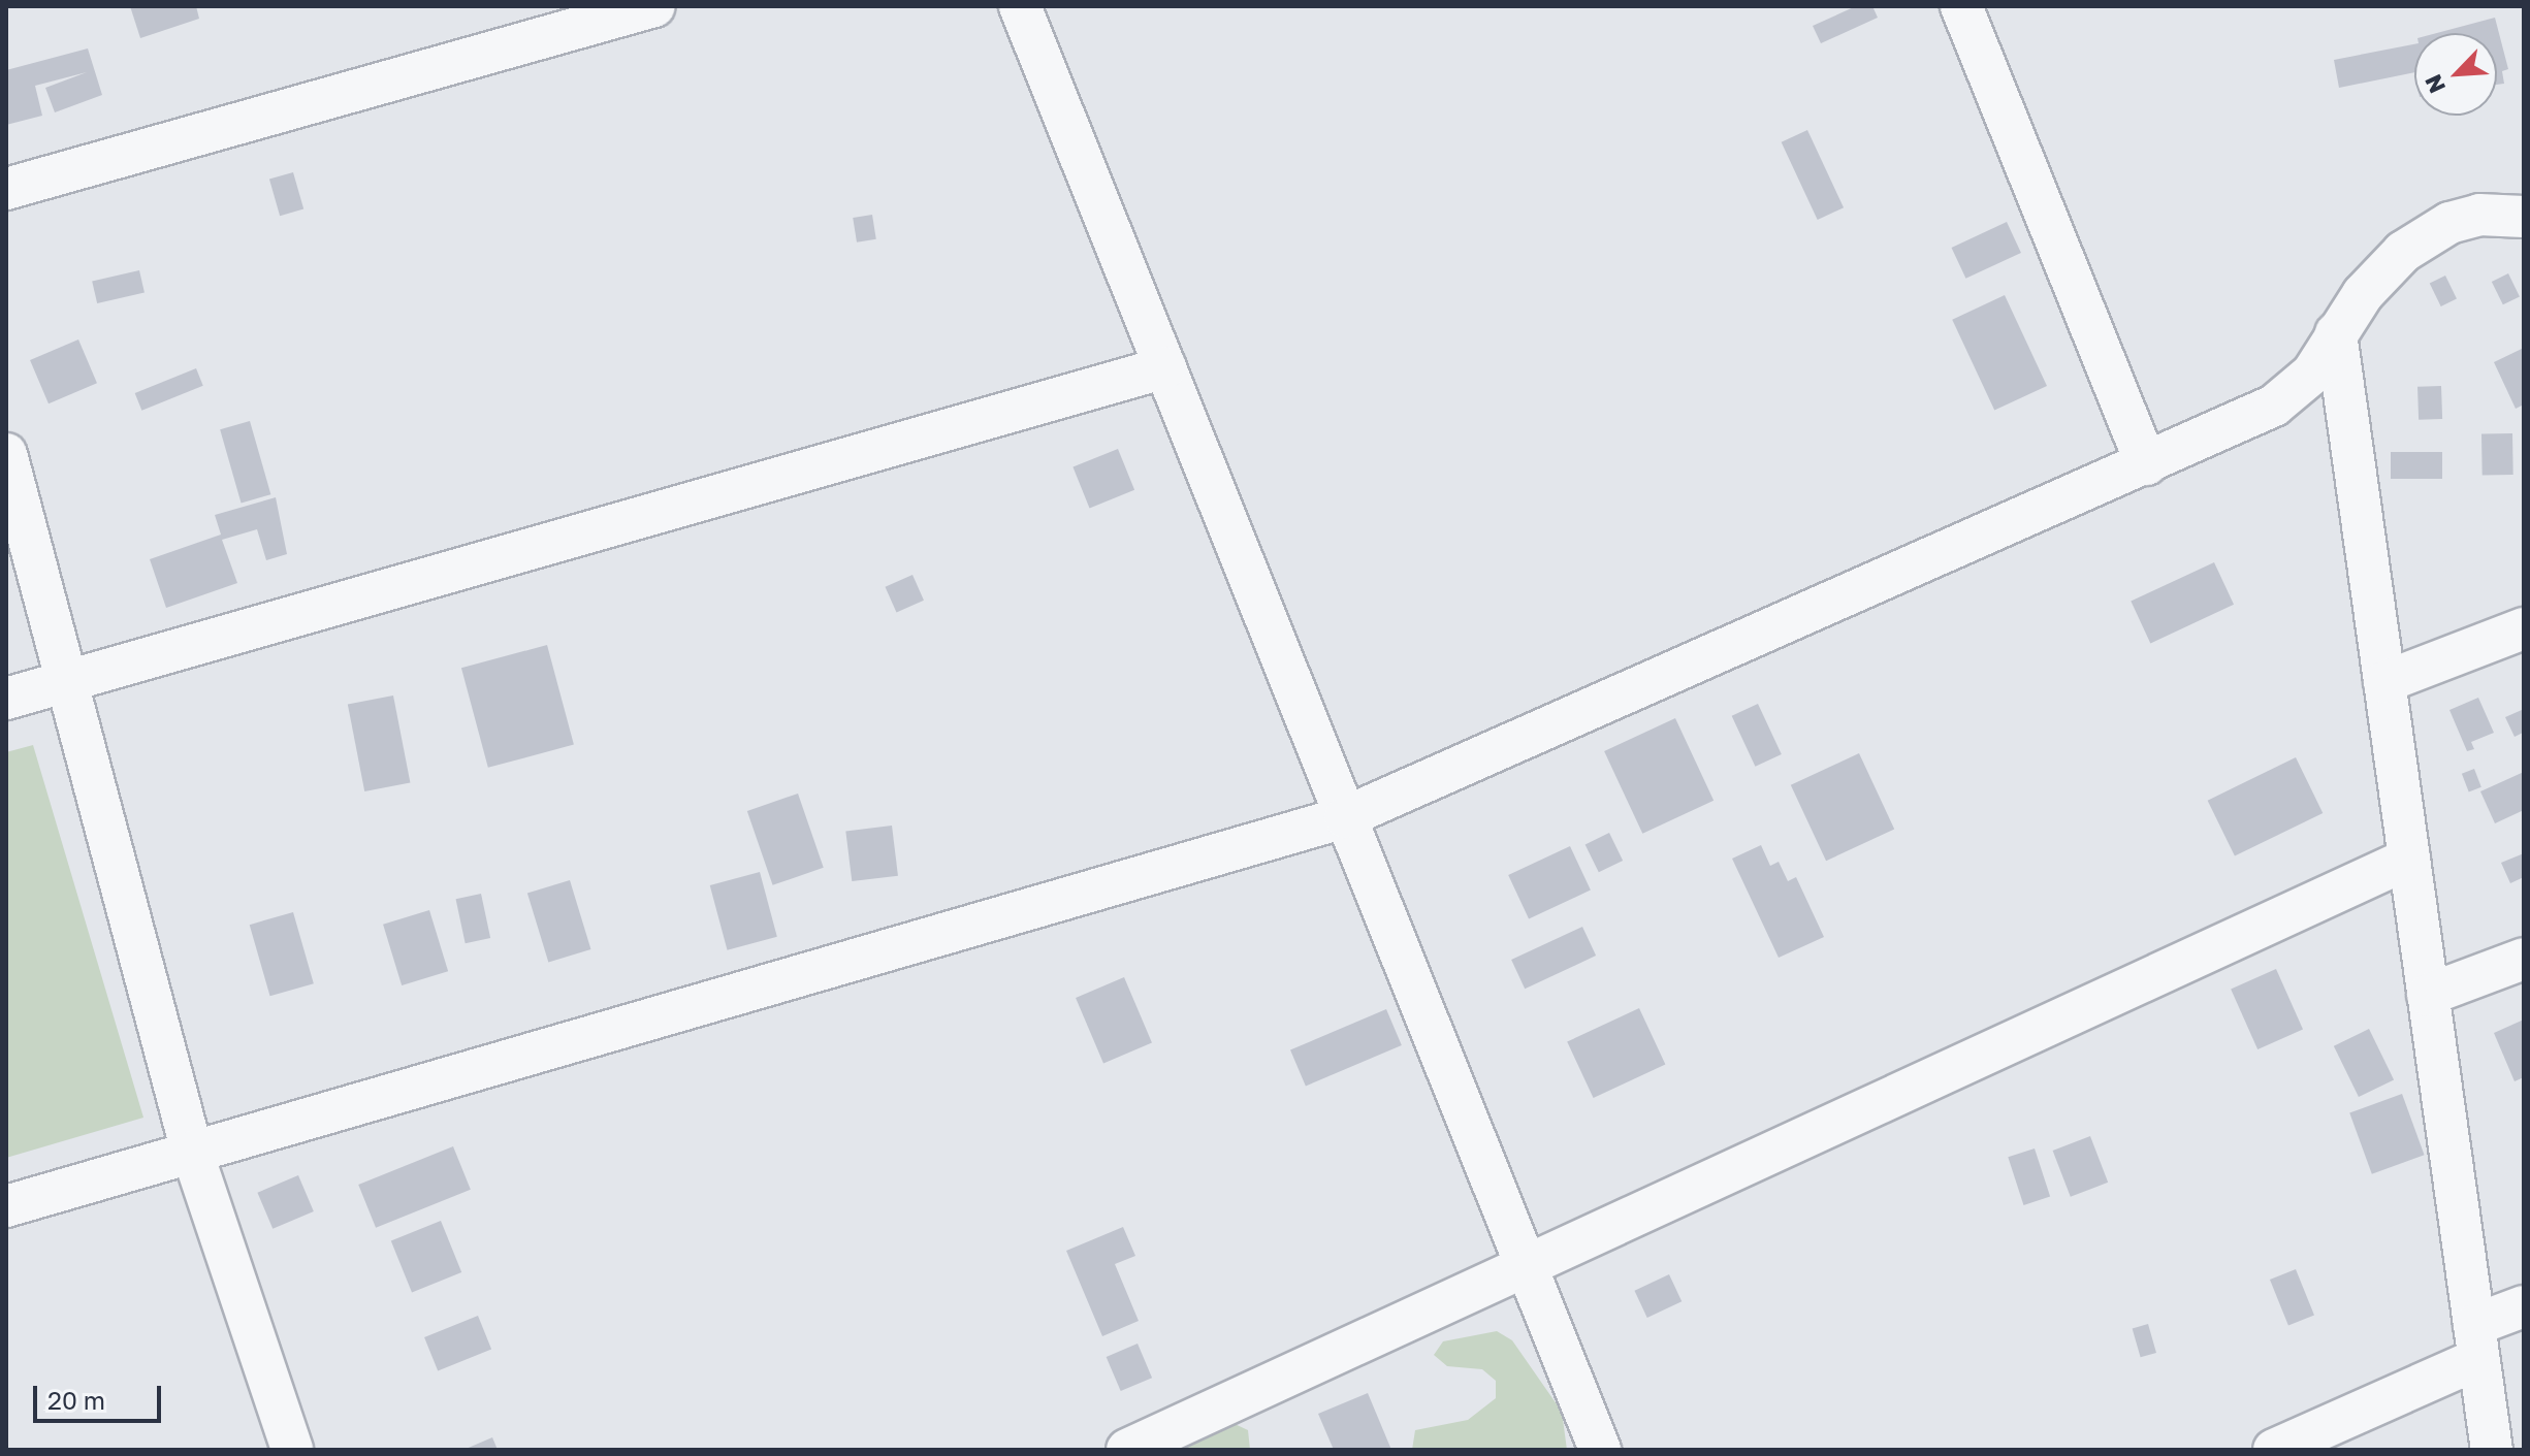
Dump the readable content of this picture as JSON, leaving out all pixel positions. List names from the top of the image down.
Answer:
{
  "scale_bar": "20 m",
  "north": "bottom left"
}
